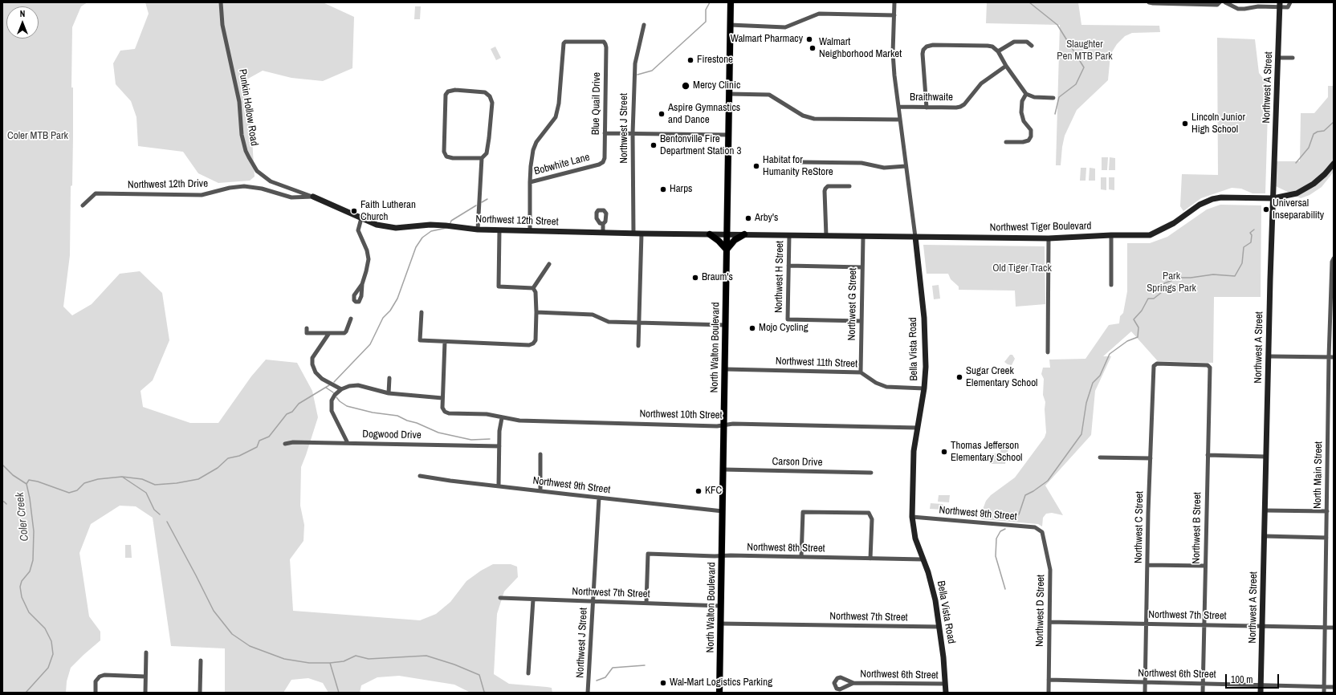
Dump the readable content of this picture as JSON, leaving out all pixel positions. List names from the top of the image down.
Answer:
{
  "streets": {
    "main road": ["North Walton Boulevard"],
    "street": [
      "Northwest A Street",
      "Braithwaite",
      "Blue Quail Drive",
      "Punkin Hollow Road",
      "Northwest J Street",
      "Bobwhite Lane",
      "Northwest 12th Drive",
      "Northwest 12th Street",
      "Northwest Tiger Boulevard",
      "Northwest H Street",
      "Northwest G Street",
      "Bella Vista Road",
      "Northwest 11th Street",
      "Northwest 10th Street",
      "Dogwood Drive",
      "Carson Drive",
      "North Main Street",
      "Northwest 9th Street",
      "Northwest C Street",
      "Northwest B Street",
      "Northwest 8th Street",
      "Northwest 7th Street",
      "Northwest D Street",
      "Northwest 6th Street"
    ]
  },
  "crossings": [
    ["Northwest A Street", "Northwest Tiger Boulevard"],
    ["Northwest A Street", "Northwest 7th Street"],
    ["Northwest A Street", "Northwest 6th Street"],
    ["Braithwaite", "Bella Vista Road"],
    ["Blue Quail Drive", "Bobwhite Lane"],
    ["Punkin Hollow Road", "Northwest 12th Drive"],
    ["Punkin Hollow Road", "Northwest 12th Street"],
    ["Northwest J Street", "Northwest 12th Street"],
    ["Northwest J Street", "Northwest 9th Street"],
    ["Northwest J Street", "Northwest 7th Street"],
    ["Northwest 12th Drive", "Northwest 12th Street"],
    ["Northwest 12th Street", "Northwest Tiger Boulevard"],
    ["Northwest 12th Street", "North Walton Boulevard"],
    ["Northwest Tiger Boulevard", "Northwest H Street"],
    ["Northwest Tiger Boulevard", "Northwest G Street"],
    ["Northwest Tiger Boulevard", "North Walton Boulevard"],
    ["Northwest Tiger Boulevard", "Bella Vista Road"],
    ["Northwest H Street", "Northwest G Street"],
    ["Northwest G Street", "Northwest 11th Street"],
    ["North Walton Boulevard", "Northwest 11th Street"],
    ["North Walton Boulevard", "Northwest 10th Street"],
    ["North Walton Boulevard", "Carson Drive"],
    ["North Walton Boulevard", "Northwest 9th Street"],
    ["North Walton Boulevard", "Northwest 8th Street"],
    ["North Walton Boulevard", "Northwest 7th Street"],
    ["Bella Vista Road", "Northwest 11th Street"],
    ["Bella Vista Road", "Northwest 10th Street"],
    ["Bella Vista Road", "Northwest 9th Street"],
    ["Bella Vista Road", "Northwest 8th Street"],
    ["Bella Vista Road", "Northwest 7th Street"],
    ["Bella Vista Road", "Northwest 6th Street"],
    ["North Main Street", "Northwest 7th Street"],
    ["North Main Street", "Northwest 6th Street"],
    ["Northwest 9th Street", "Northwest D Street"],
    ["Northwest C Street", "Northwest B Street"],
    ["Northwest C Street", "Northwest 7th Street"],
    ["Northwest C Street", "Northwest 6th Street"],
    ["Northwest B Street", "Northwest 7th Street"],
    ["Northwest B Street", "Northwest 6th Street"],
    ["Northwest 8th Street", "Northwest 7th Street"],
    ["Northwest 7th Street", "Northwest D Street"],
    ["Northwest D Street", "Northwest 6th Street"]
  ],
  "water": ["Coler Creek"],
  "parks": [
    "Slaughter Pen MTB Park",
    "Coler MTB Park",
    "Old Tiger Track",
    "Park Springs Park"
  ],
  "places": [
    "Walmart Pharmacy",
    "Walmart Neighborhood Market",
    "Firestone",
    "Mercy Clinic",
    "Aspire Gymnastics and Dance",
    "Lincoln Junior High School",
    "Bentonville Fire Department Station 3",
    "Habitat for Humanity ReStore",
    "Harps",
    "Universal Inseparability",
    "Faith Lutheran Church",
    "Arby's",
    "Braum's",
    "Mojo Cycling",
    "Sugar Creek Elementary School",
    "Thomas Jefferson Elementary School",
    "KFC",
    "Wal-Mart Logistics Parking"
  ],
  "scale_bar": "100 m",
  "north": "top"
}
